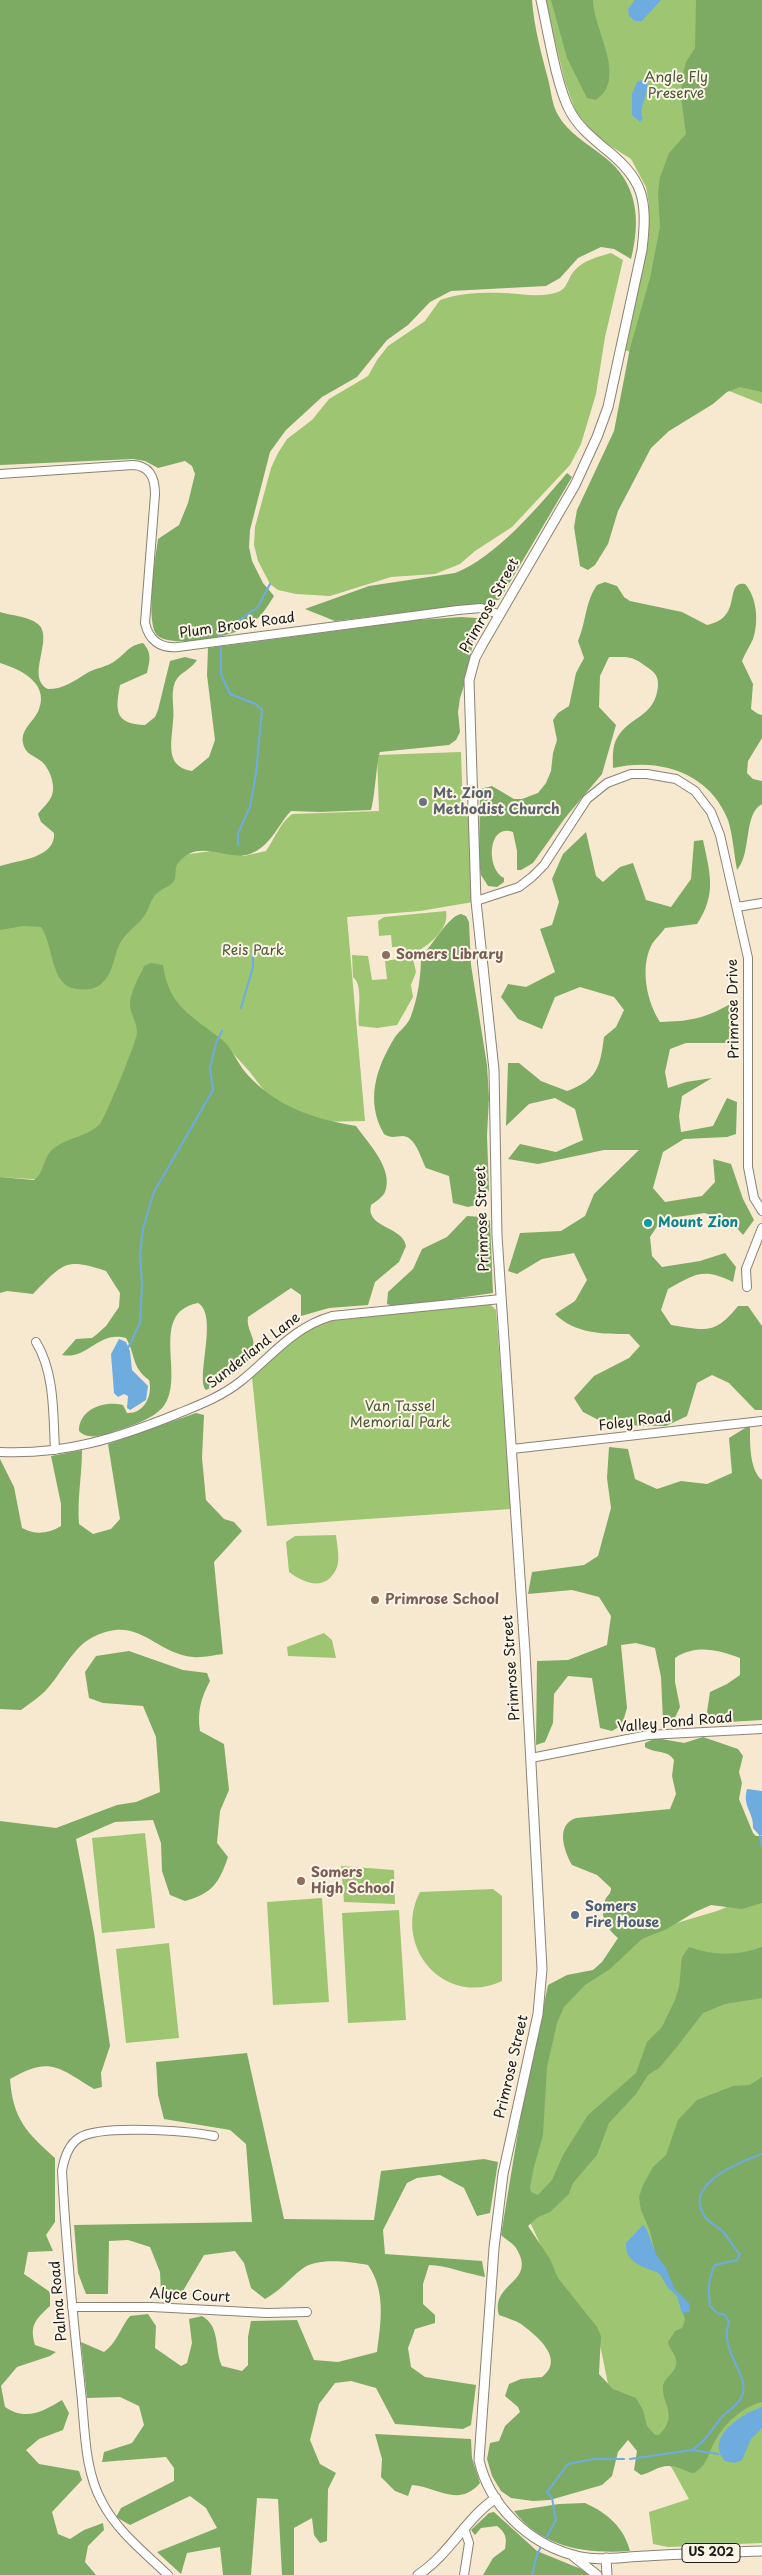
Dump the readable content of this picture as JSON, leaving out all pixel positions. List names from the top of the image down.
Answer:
{
  "streets": {
    "main road": ["Primrose Street", "US 202"],
    "street": [
      "Plum Brook Road",
      "Primrose Drive",
      "Sunderland Lane",
      "Foley Road",
      "Valley Pond Road",
      "Alyce Court",
      "Palma Road"
    ]
  },
  "crossings": [
    ["Primrose Street", "Plum Brook Road"],
    ["Primrose Street", "Primrose Drive"],
    ["Primrose Street", "Sunderland Lane"],
    ["Primrose Street", "Foley Road"],
    ["Primrose Street", "Valley Pond Road"],
    ["Alyce Court", "Palma Road"]
  ],
  "parks": ["Angle Fly Preserve", "Reis Park", "Van Tassel Memorial Park"],
  "places": [
    "Mt. Zion Methodist Church",
    "Somers Library",
    "Mount Zion",
    "Primrose School",
    "Somers High School",
    "Somers Fire House"
  ]
}
